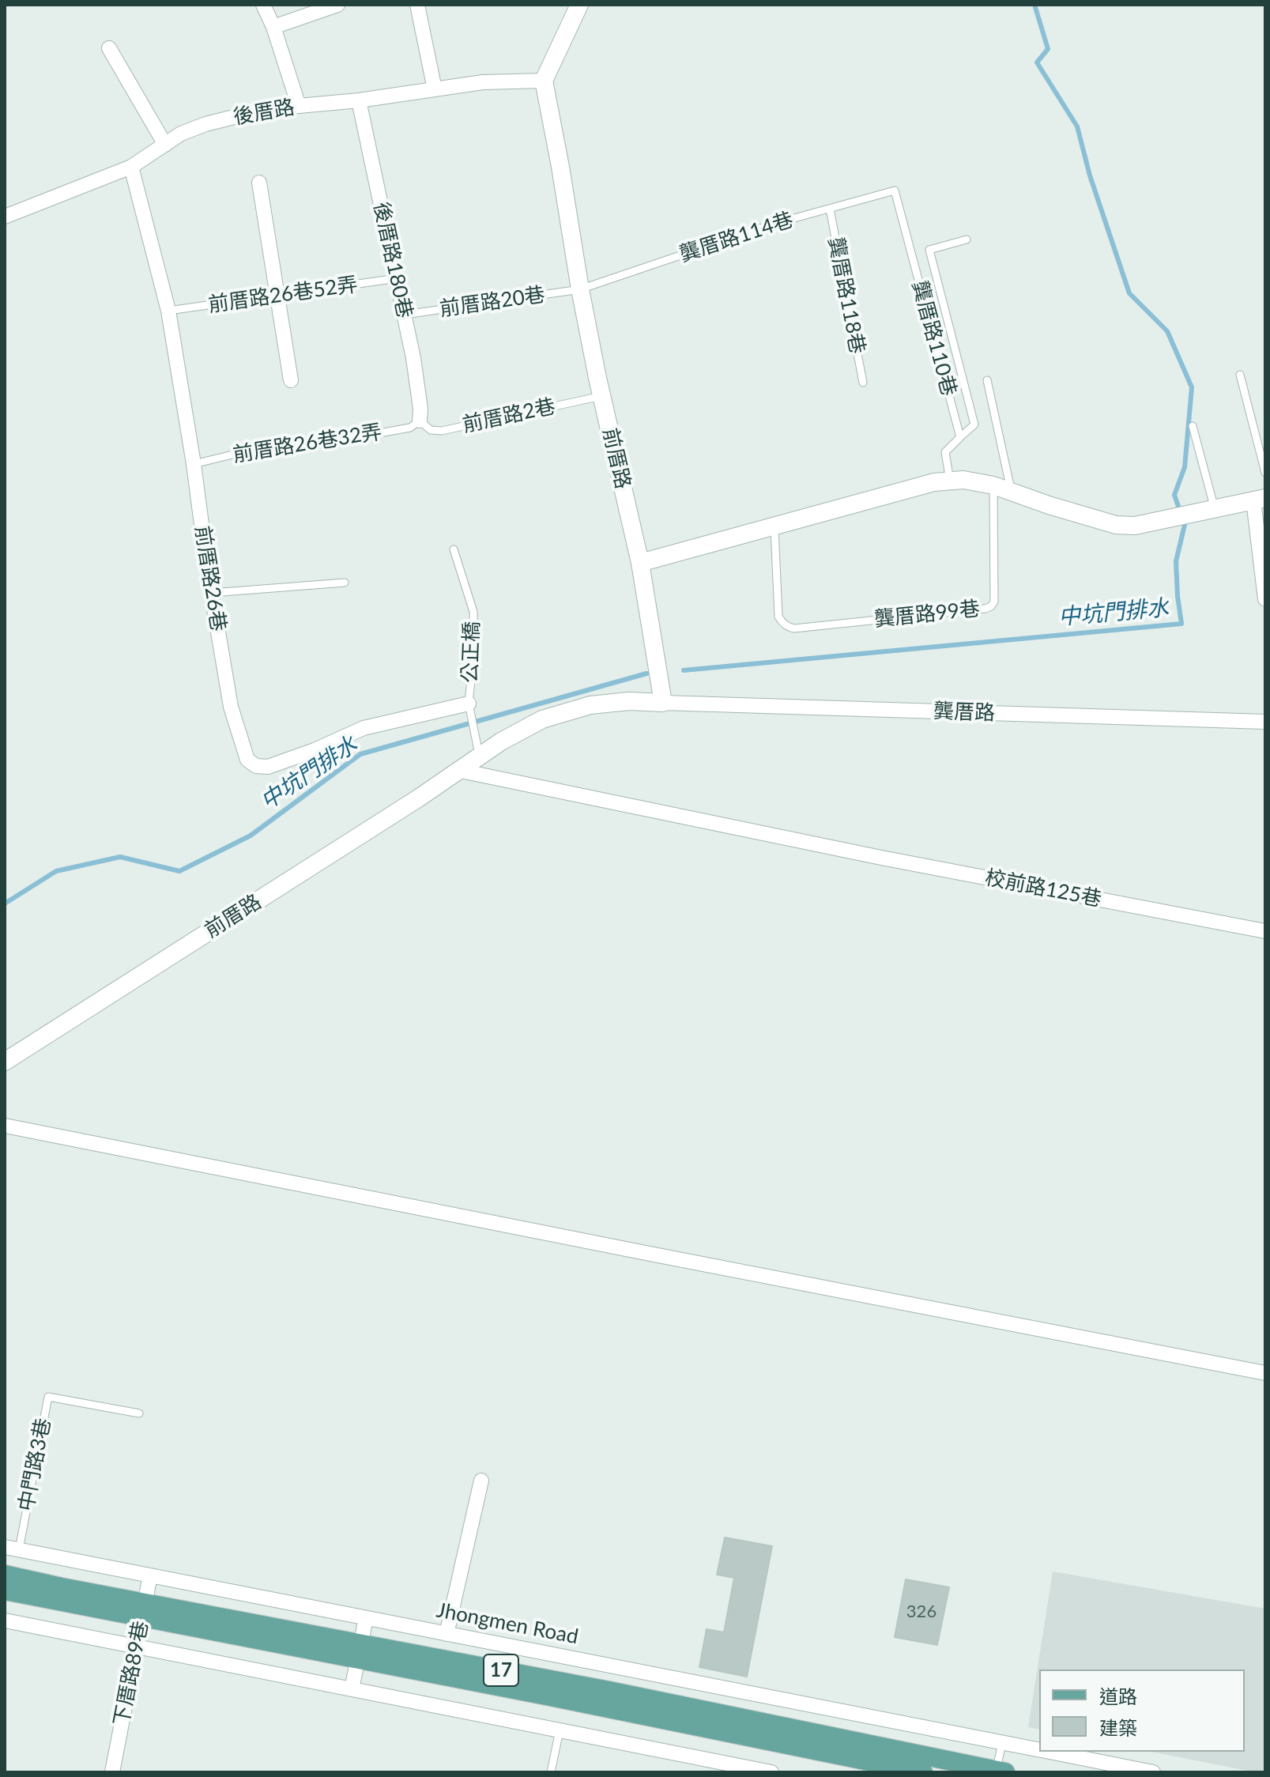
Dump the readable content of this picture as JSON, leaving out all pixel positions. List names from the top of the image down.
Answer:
{
  "streets": {
    "main road": ["17"],
    "street": [
      "後厝路",
      "後厝路180巷",
      "前厝路",
      "前厝路26巷",
      "龔厝路",
      "校前路125巷",
      "Jhongmen Road",
      "下厝路89巷"
    ],
    "lane": [
      "龔厝路114巷",
      "前厝路26巷52弄",
      "龔厝路118巷",
      "前厝路20巷",
      "龔厝路110巷",
      "前厝路2巷",
      "前厝路26巷32弄",
      "龔厝路99巷",
      "公正橋",
      "中門路3巷"
    ]
  },
  "crossings": [
    ["後厝路", "後厝路180巷"],
    ["後厝路", "前厝路"],
    ["後厝路", "前厝路26巷"],
    ["龔厝路114巷", "龔厝路118巷"],
    ["龔厝路114巷", "前厝路20巷"],
    ["龔厝路114巷", "龔厝路110巷"],
    ["龔厝路114巷", "前厝路"],
    ["後厝路180巷", "前厝路26巷52弄"],
    ["後厝路180巷", "前厝路20巷"],
    ["後厝路180巷", "前厝路2巷"],
    ["後厝路180巷", "前厝路26巷32弄"],
    ["前厝路26巷52弄", "前厝路26巷"],
    ["前厝路20巷", "前厝路"],
    ["前厝路2巷", "前厝路26巷32弄"],
    ["前厝路2巷", "前厝路"],
    ["前厝路26巷32弄", "前厝路26巷"],
    ["前厝路", "公正橋"],
    ["前厝路", "龔厝路"],
    ["前厝路", "校前路125巷"],
    ["前厝路26巷", "公正橋"],
    ["中門路3巷", "Jhongmen Road"],
    ["Jhongmen Road", "下厝路89巷"],
    ["17", "下厝路89巷"]
  ],
  "water": ["中坑門排水"],
  "house_numbers": ["326"],
  "legend": ["道路", "建築"]
}
